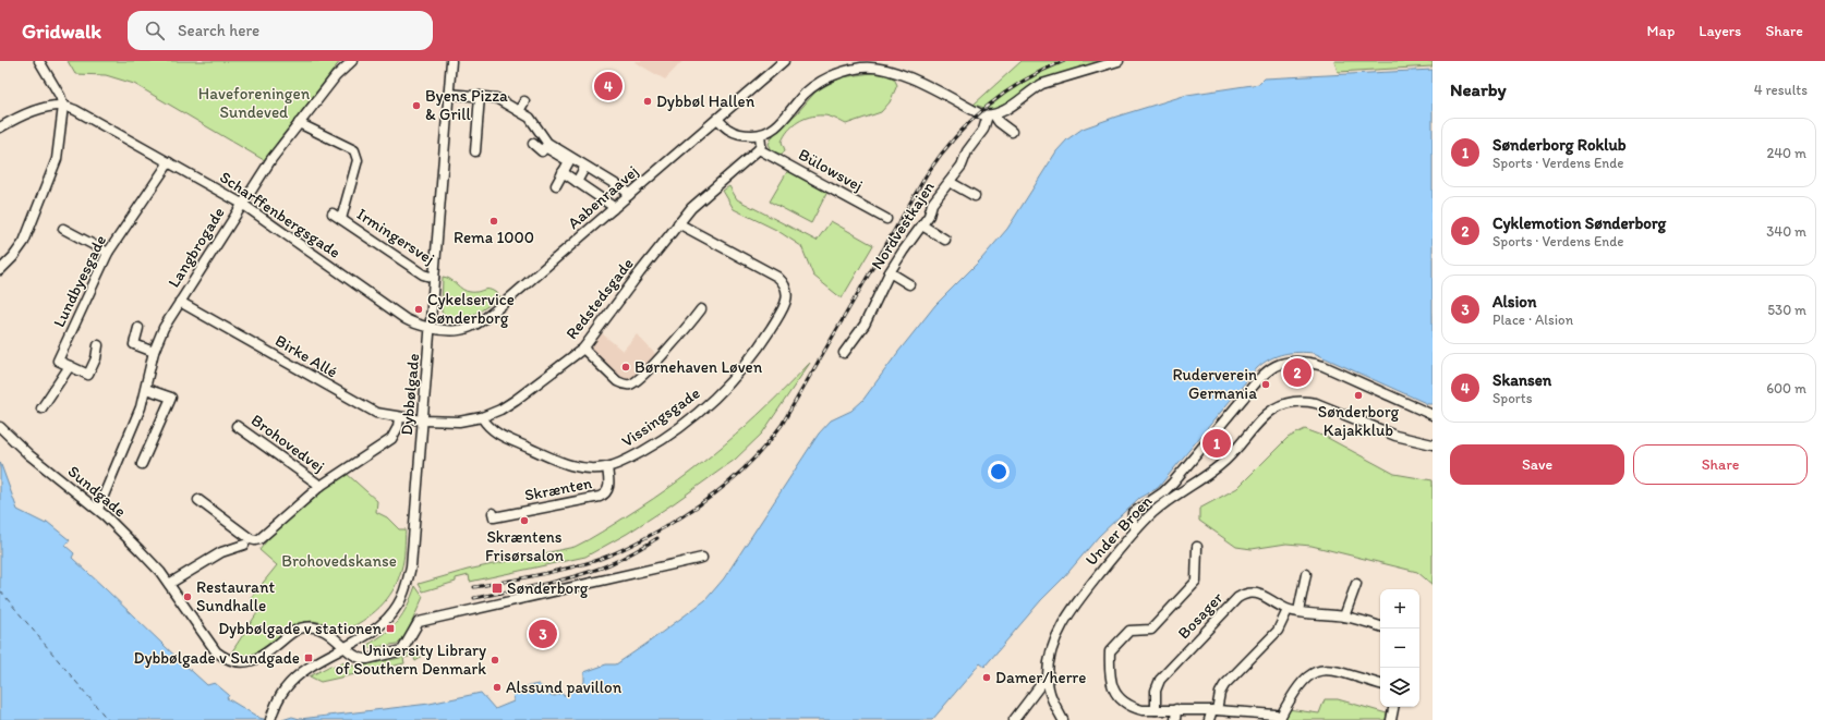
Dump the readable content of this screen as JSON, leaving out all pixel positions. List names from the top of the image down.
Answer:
{
  "streets": {
    "street": [
      "Bülowsvej",
      "Aabenraavej",
      "Scharffenbergsgade",
      "Nordvestkajen",
      "Irmingersvej",
      "Langbrogade",
      "Lundbyesgade",
      "Redstedsgade",
      "Birke Allé",
      "Dybbølgade",
      "Vissingsgade",
      "Brohovedvej",
      "Skrænten",
      "Sundgade",
      "Under Broen",
      "Bosager"
    ]
  },
  "crossings": [
    ["Bülowsvej", "Redstedsgade"],
    ["Aabenraavej", "Scharffenbergsgade"],
    ["Aabenraavej", "Dybbølgade"],
    ["Scharffenbergsgade", "Langbrogade"],
    ["Scharffenbergsgade", "Lundbyesgade"],
    ["Scharffenbergsgade", "Dybbølgade"],
    ["Irmingersvej", "Langbrogade"],
    ["Irmingersvej", "Dybbølgade"],
    ["Langbrogade", "Birke Allé"],
    ["Langbrogade", "Sundgade"],
    ["Redstedsgade", "Birke Allé"],
    ["Redstedsgade", "Dybbølgade"],
    ["Redstedsgade", "Vissingsgade"],
    ["Birke Allé", "Dybbølgade"],
    ["Birke Allé", "Brohovedvej"],
    ["Dybbølgade", "Sundgade"],
    ["Vissingsgade", "Skrænten"]
  ],
  "parks": ["Haveforeningen Sundeved", "Brohovedskanse"],
  "places": {
    "other": [
      "Dybbøl Hallen",
      "Byens Pizza & Grill",
      "Rema 1000",
      "Cykelservice Sønderborg",
      "Børnehaven Løven",
      "Ruderverein Germania",
      "Sønderborg Kajakklub",
      "Skræntens Frisørsalon",
      "Restaurant Sundhalle",
      "University Library of Southern Denmark",
      "Damer/herre",
      "Alssund pavillon"
    ],
    "transit": ["Sønderborg", "Dybbølgade v stationen", "Dybbølgade v Sundgade"]
  },
  "page": {
    "header": "Gridwalk",
    "search": "Search here",
    "nav": ["Map", "Layers", "Share"],
    "heading": ["Nearby", "4 results"],
    "pins": [
      "4",
      "2",
      "1",
      "3"
    ],
    "list": [
      {
        "mark": "1",
        "name": "Sønderborg Roklub",
        "note": "Sports · Verdens Ende",
        "value": "240 m"
      },
      {
        "mark": "2",
        "name": "Cyklemotion Sønderborg",
        "note": "Sports · Verdens Ende",
        "value": "340 m"
      },
      {
        "mark": "3",
        "name": "Alsion",
        "note": "Place · Alsion",
        "value": "530 m"
      },
      {
        "mark": "4",
        "name": "Skansen",
        "note": "Sports",
        "value": "600 m"
      }
    ],
    "buttons": ["Save", "Share"],
    "map_buttons": ["+", "−"]
  }
}
